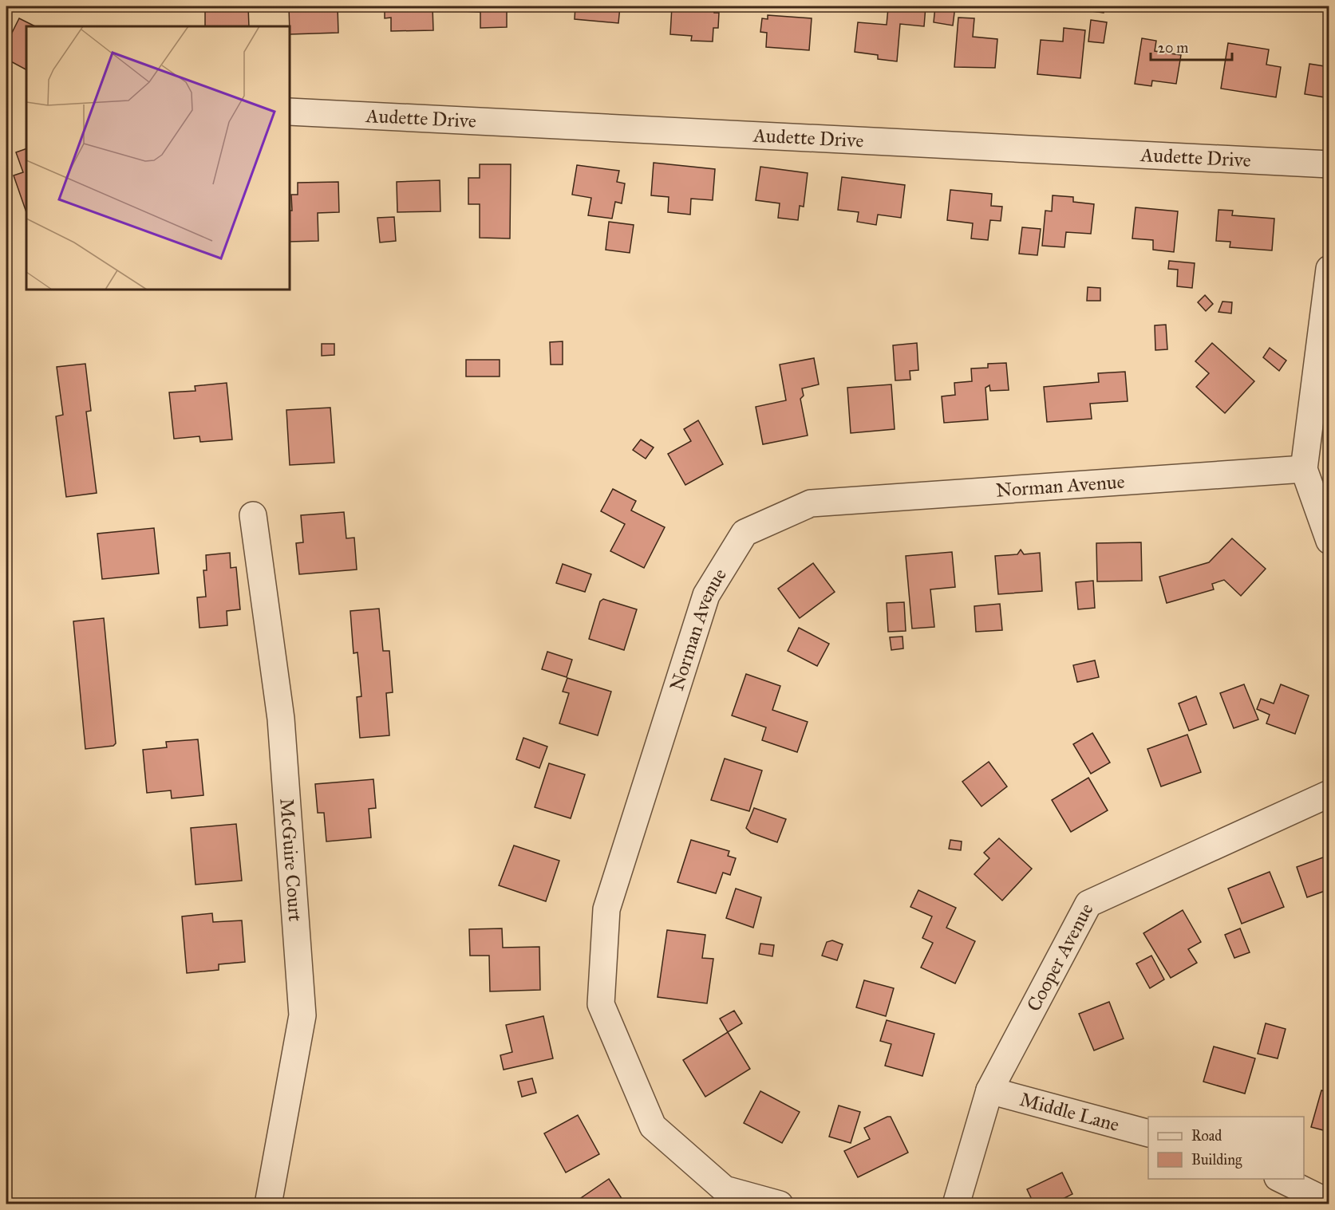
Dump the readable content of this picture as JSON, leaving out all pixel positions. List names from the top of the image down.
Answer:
{
  "streets": {
    "street": [
      "Audette Drive",
      "Norman Avenue",
      "McGuire Court",
      "Cooper Avenue",
      "Middle Lane"
    ]
  },
  "crossings": [
    ["Cooper Avenue", "Middle Lane"]
  ],
  "legend": ["Road", "Building"],
  "scale_bar": "20 m"
}
